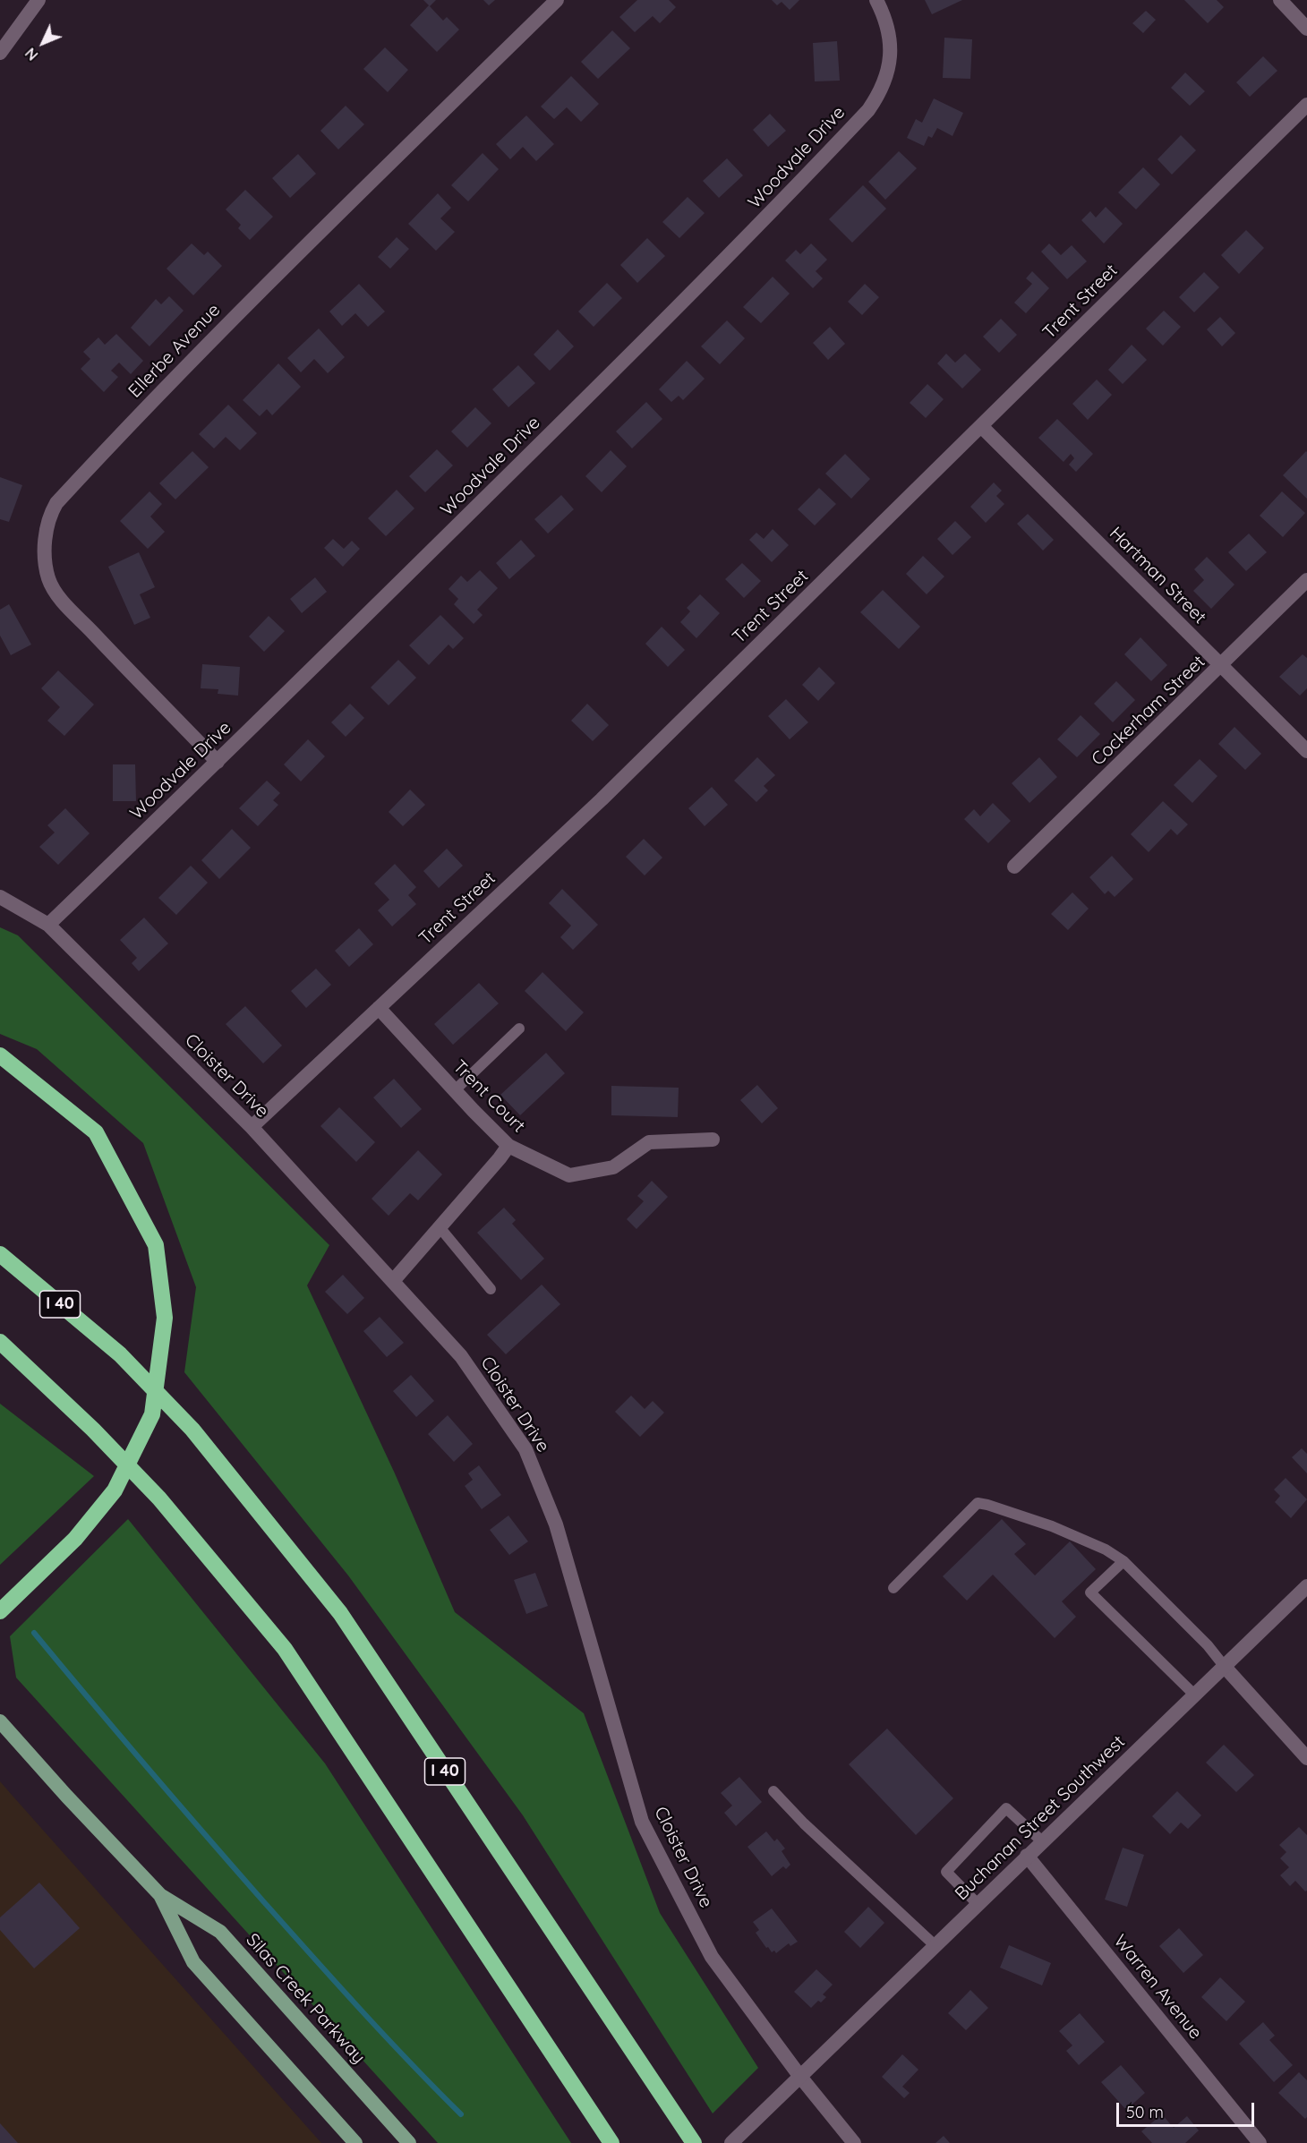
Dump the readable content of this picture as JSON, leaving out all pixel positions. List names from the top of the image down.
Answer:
{
  "streets": {
    "highway": ["I 40"],
    "main road": ["Silas Creek Parkway"],
    "street": [
      "Woodvale Drive",
      "Trent Street",
      "Ellerbe Avenue",
      "Hartman Street",
      "Cockerham Street",
      "Cloister Drive",
      "Trent Court",
      "Buchanan Street Southwest",
      "Warren Avenue"
    ]
  },
  "crossings": [
    ["Woodvale Drive", "Ellerbe Avenue"],
    ["Woodvale Drive", "Cloister Drive"],
    ["Trent Street", "Hartman Street"],
    ["Trent Street", "Cloister Drive"],
    ["Trent Street", "Trent Court"],
    ["Hartman Street", "Cockerham Street"],
    ["Cloister Drive", "Buchanan Street Southwest"],
    ["Buchanan Street Southwest", "Warren Avenue"]
  ],
  "scale_bar": "50 m",
  "north": "bottom left"
}
